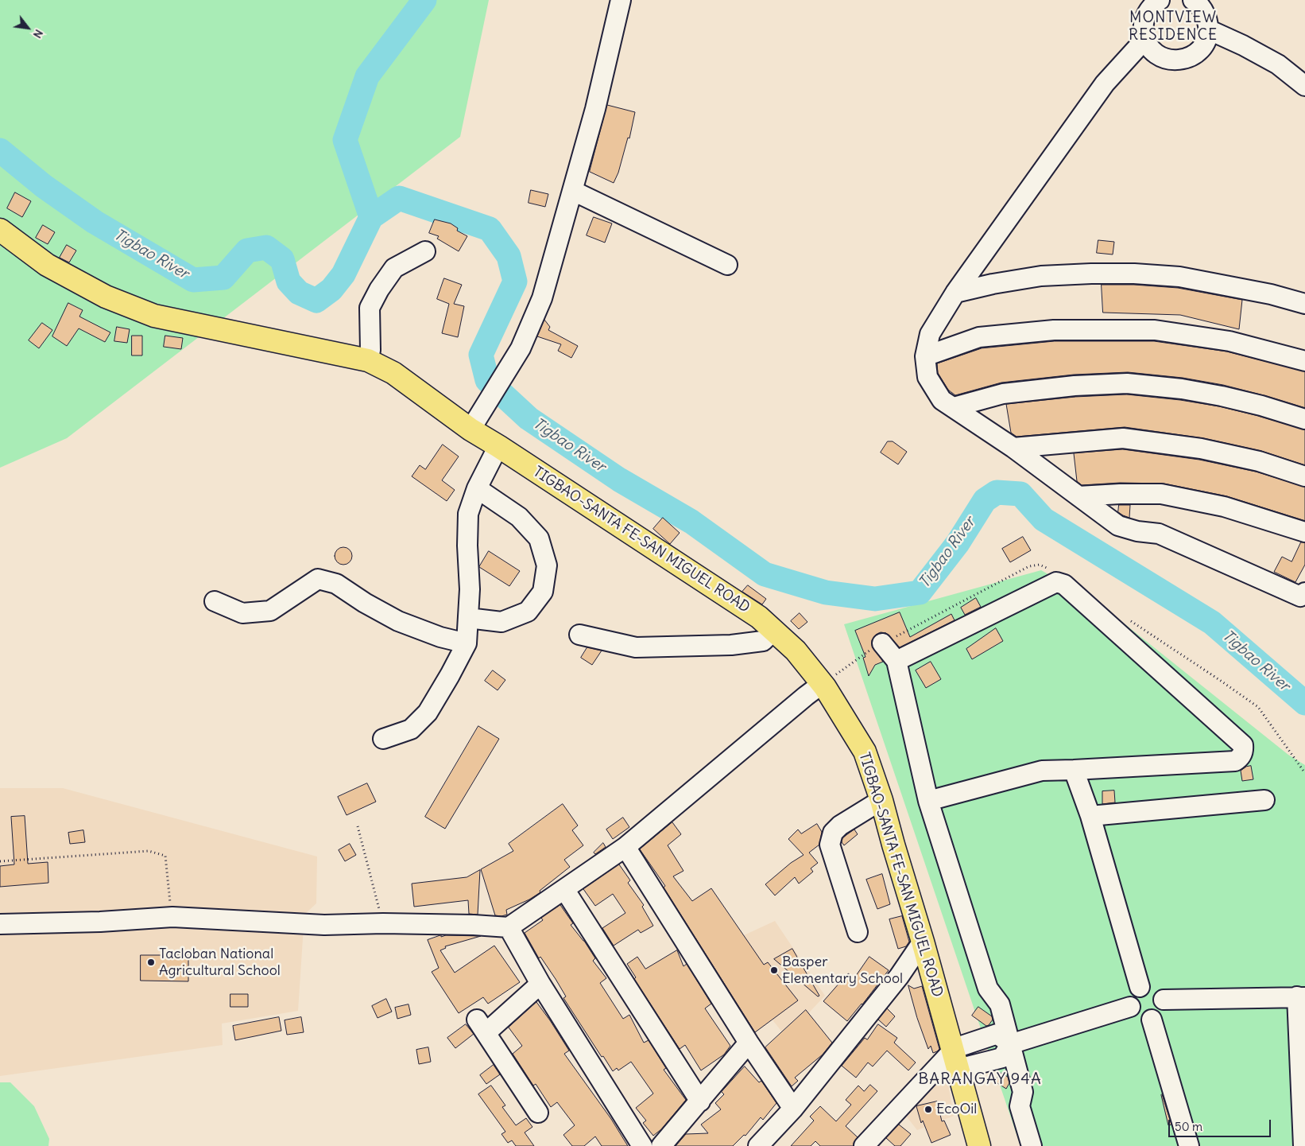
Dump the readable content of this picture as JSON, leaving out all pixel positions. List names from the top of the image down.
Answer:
{
  "streets": {
    "main road": ["TIGBAO-SANTA FE-SAN MIGUEL ROAD"]
  },
  "districts": ["MONTVIEW RESIDENCE", "BARANGAY 94A"],
  "water": ["Tigbao River"],
  "places": ["Tacloban National Agricultural School", "Basper Elementary School", "EcoOil"],
  "scale_bar": "50 m",
  "north": "bottom right"
}
